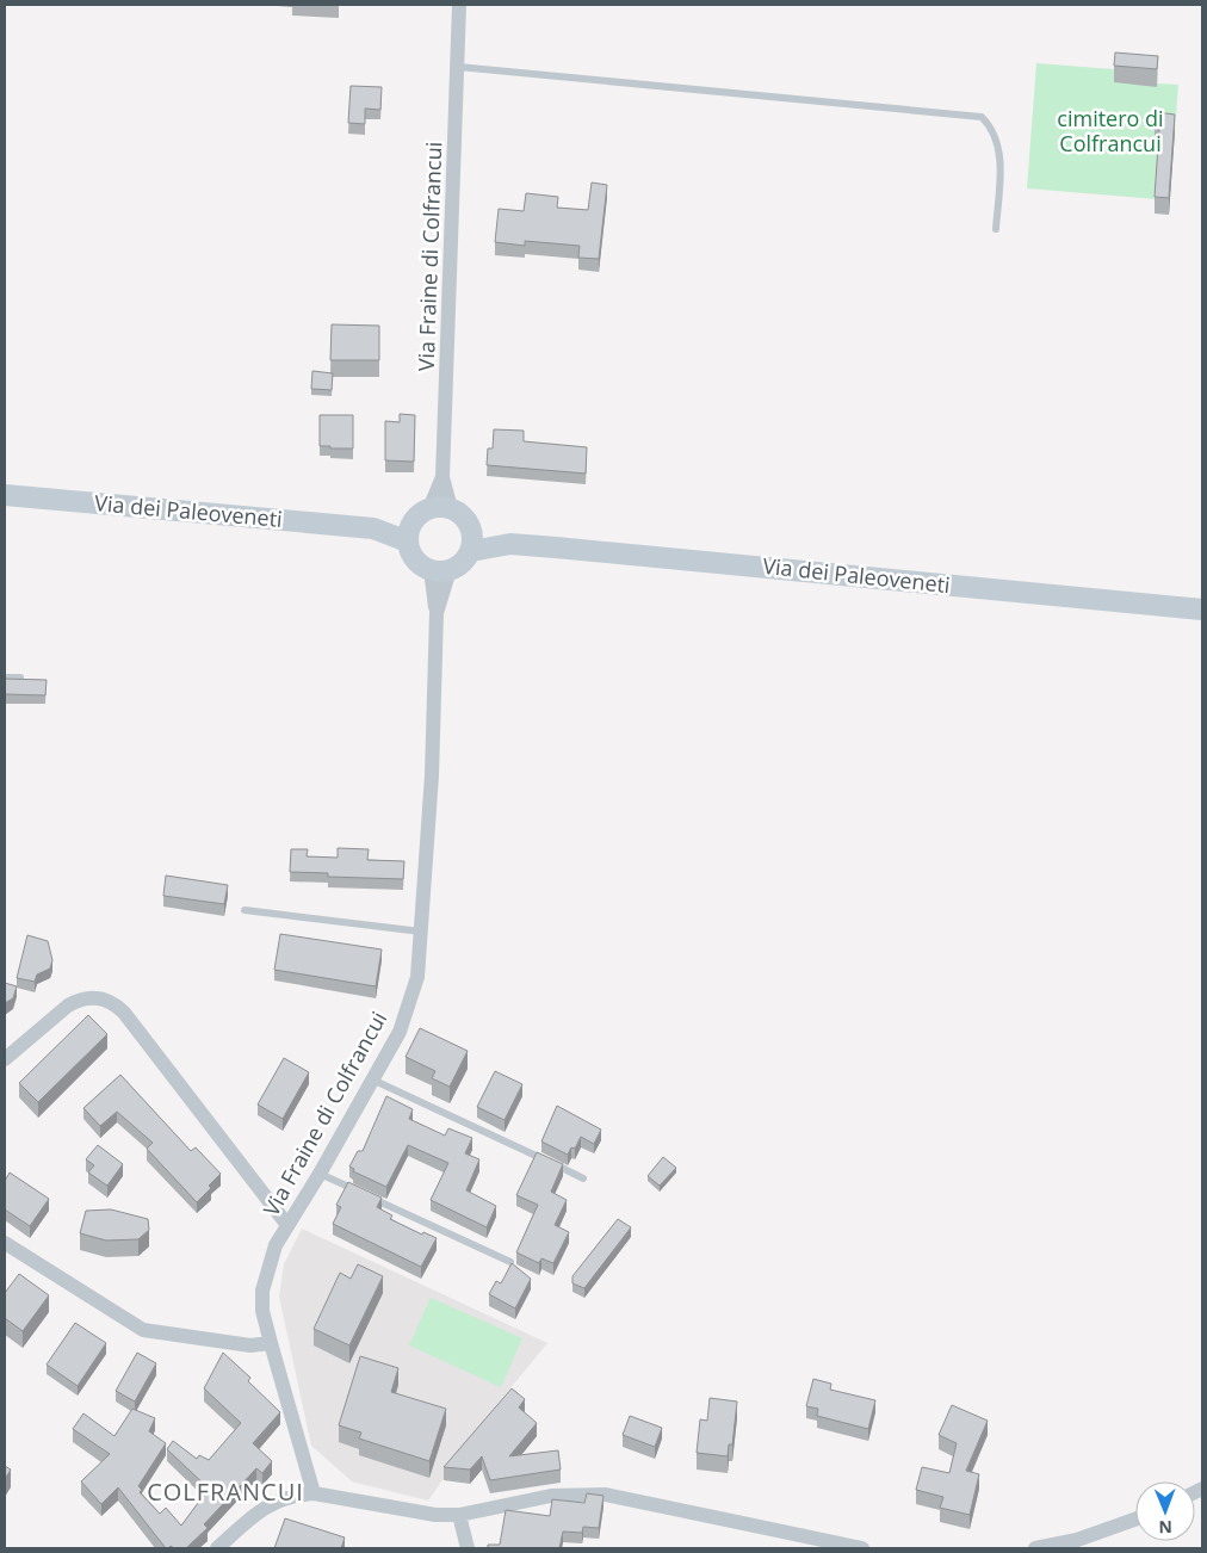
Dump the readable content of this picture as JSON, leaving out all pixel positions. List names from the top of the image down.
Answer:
{
  "streets": {
    "main road": ["Via dei Paleoveneti"],
    "street": ["Via Fraine di Colfrancui"]
  },
  "crossings": [
    ["Via Fraine di Colfrancui", "Via dei Paleoveneti"]
  ],
  "districts": ["COLFRANCUI"],
  "parks": ["cimitero di Colfrancui"],
  "north": "bottom"
}
